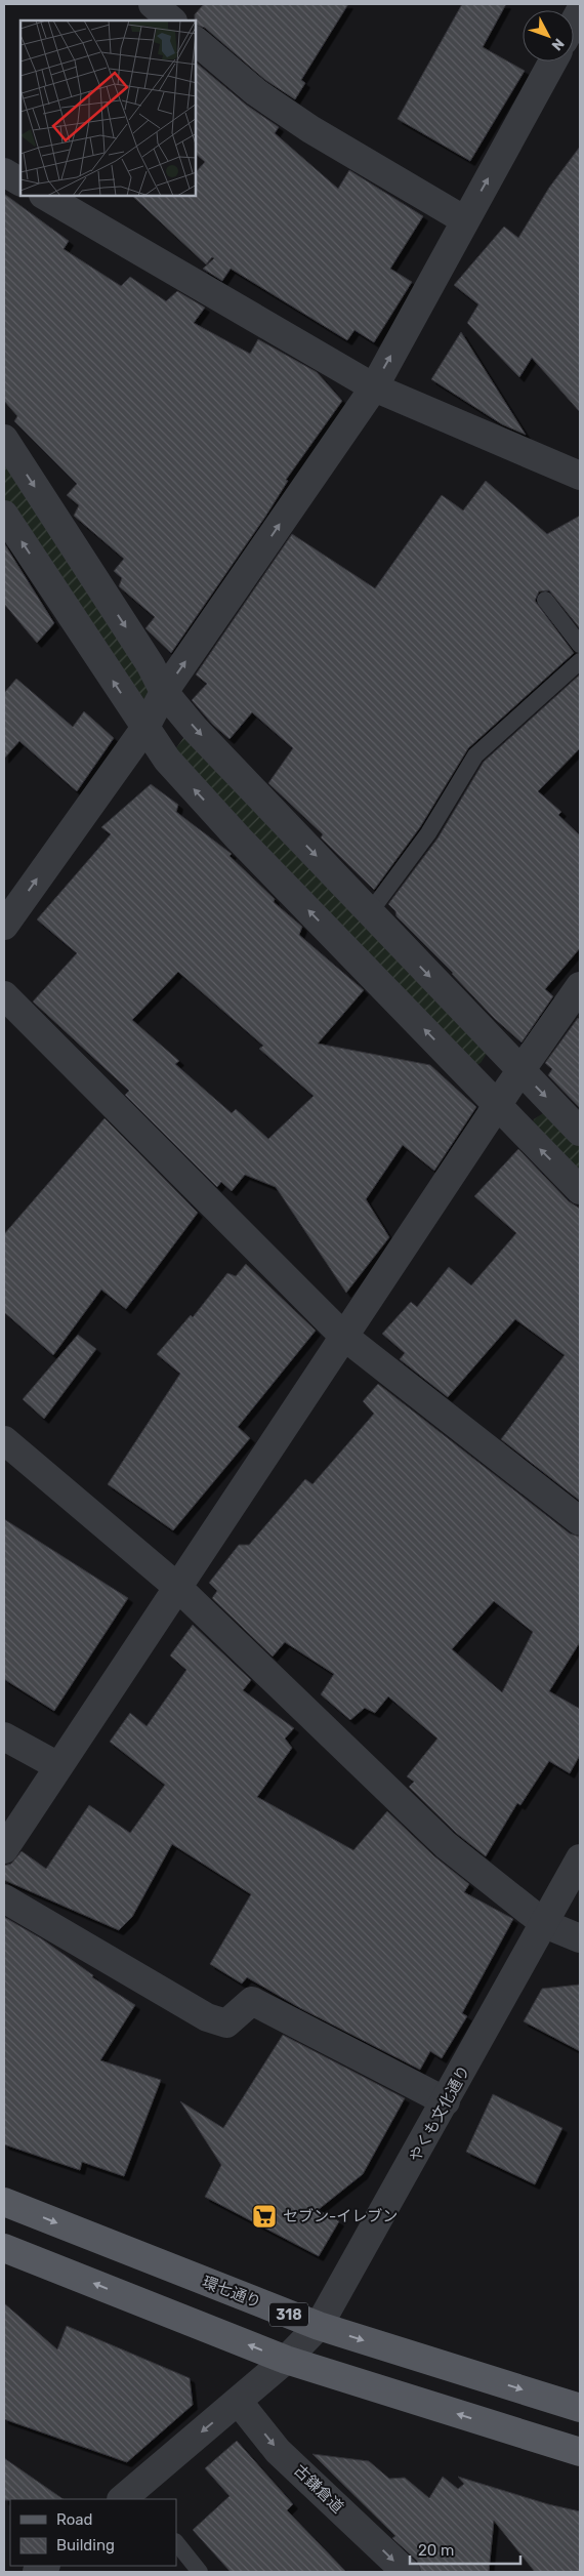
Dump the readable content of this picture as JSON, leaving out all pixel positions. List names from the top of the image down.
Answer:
{
  "streets": {
    "main road": ["環七通り", "318"],
    "street": ["やくも文化通り", "古鎌倉道"]
  },
  "crossings": [
    ["やくも文化通り", "環七通り"],
    ["やくも文化通り", "古鎌倉道"]
  ],
  "one_way": ["古鎌倉道"],
  "places": {
    "supermarket": ["セブン-イレブン"]
  },
  "legend": ["Road", "Building"],
  "scale_bar": "20 m",
  "north": "bottom right"
}
